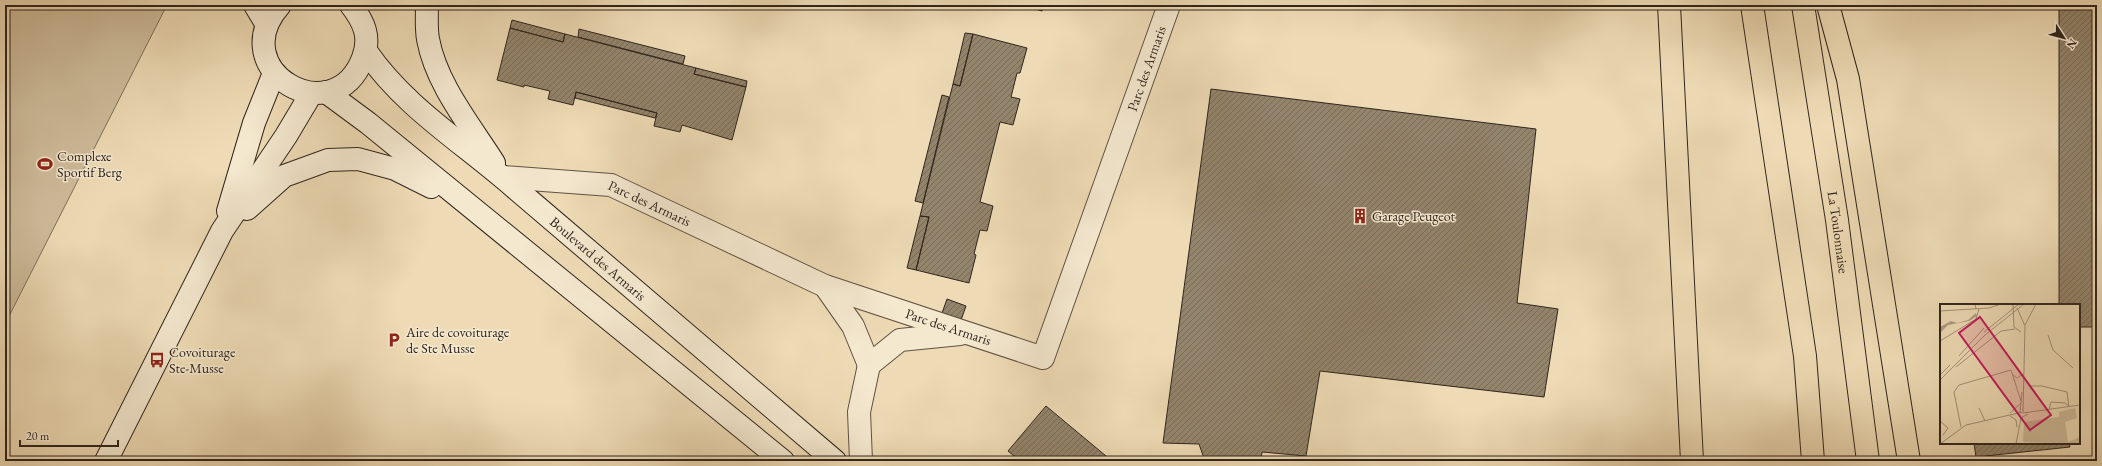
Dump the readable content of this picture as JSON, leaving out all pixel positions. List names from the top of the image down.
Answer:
{
  "streets": {
    "highway": ["La Toulonnaise"],
    "main road": ["Parc des Armaris", "Boulevard des Armaris"]
  },
  "crossings": [
    ["Parc des Armaris", "Boulevard des Armaris"]
  ],
  "places": {
    "sports": ["Complexe Sportif Berg"],
    "building": ["Garage Peugeot"],
    "parking": ["Aire de covoiturage de Ste Musse"],
    "bus stop": ["Covoiturage Ste-Musse"]
  },
  "scale_bar": "20 m",
  "north": "bottom right"
}
